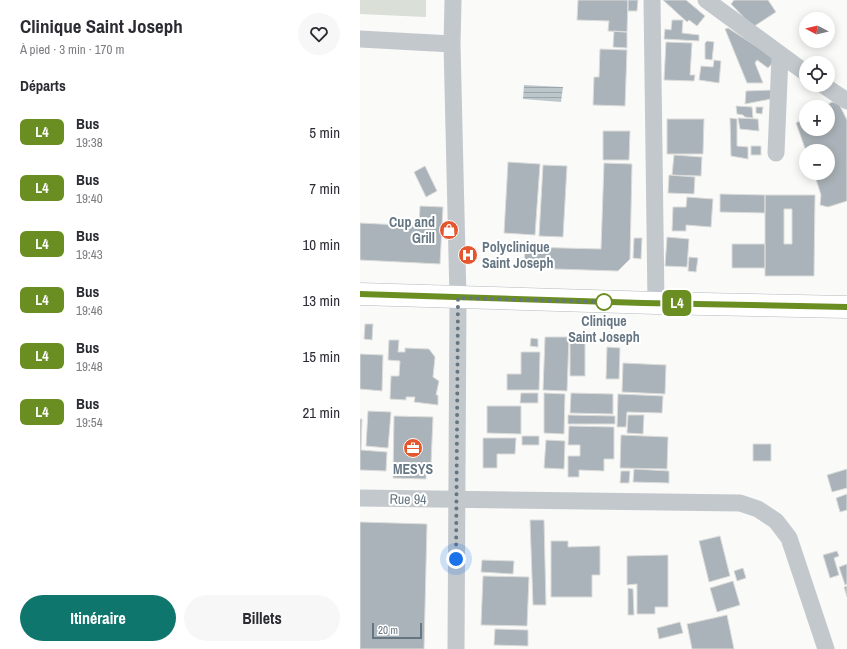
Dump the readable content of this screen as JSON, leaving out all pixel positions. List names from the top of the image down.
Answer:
{
  "streets": {
    "street": ["Rue 94"]
  },
  "places": {
    "shop": ["Cup and Grill"],
    "hospital": ["Polyclinique Saint Joseph"],
    "other": ["Clinique Saint Joseph"],
    "office": ["MESYS"]
  },
  "lines": ["bus line L4"],
  "scale_bar": "20 m",
  "north": "left",
  "page": {
    "heading": [
      ["Clinique Saint Joseph", "À pied · 3 min · 170 m"],
      "Départs"
    ],
    "on_map": "L4",
    "map_buttons": ["+", "−"],
    "list": [
      {
        "mark": "L4",
        "name": "Bus",
        "note": "19:38",
        "value": "5 min"
      },
      {
        "mark": "L4",
        "name": "Bus",
        "note": "19:40",
        "value": "7 min"
      },
      {
        "mark": "L4",
        "name": "Bus",
        "note": "19:43",
        "value": "10 min"
      },
      {
        "mark": "L4",
        "name": "Bus",
        "note": "19:46",
        "value": "13 min"
      },
      {
        "mark": "L4",
        "name": "Bus",
        "note": "19:48",
        "value": "15 min"
      },
      {
        "mark": "L4",
        "name": "Bus",
        "note": "19:54",
        "value": "21 min"
      }
    ],
    "buttons": ["Itinéraire", "Billets"],
    "scale": "20 m"
  }
}
